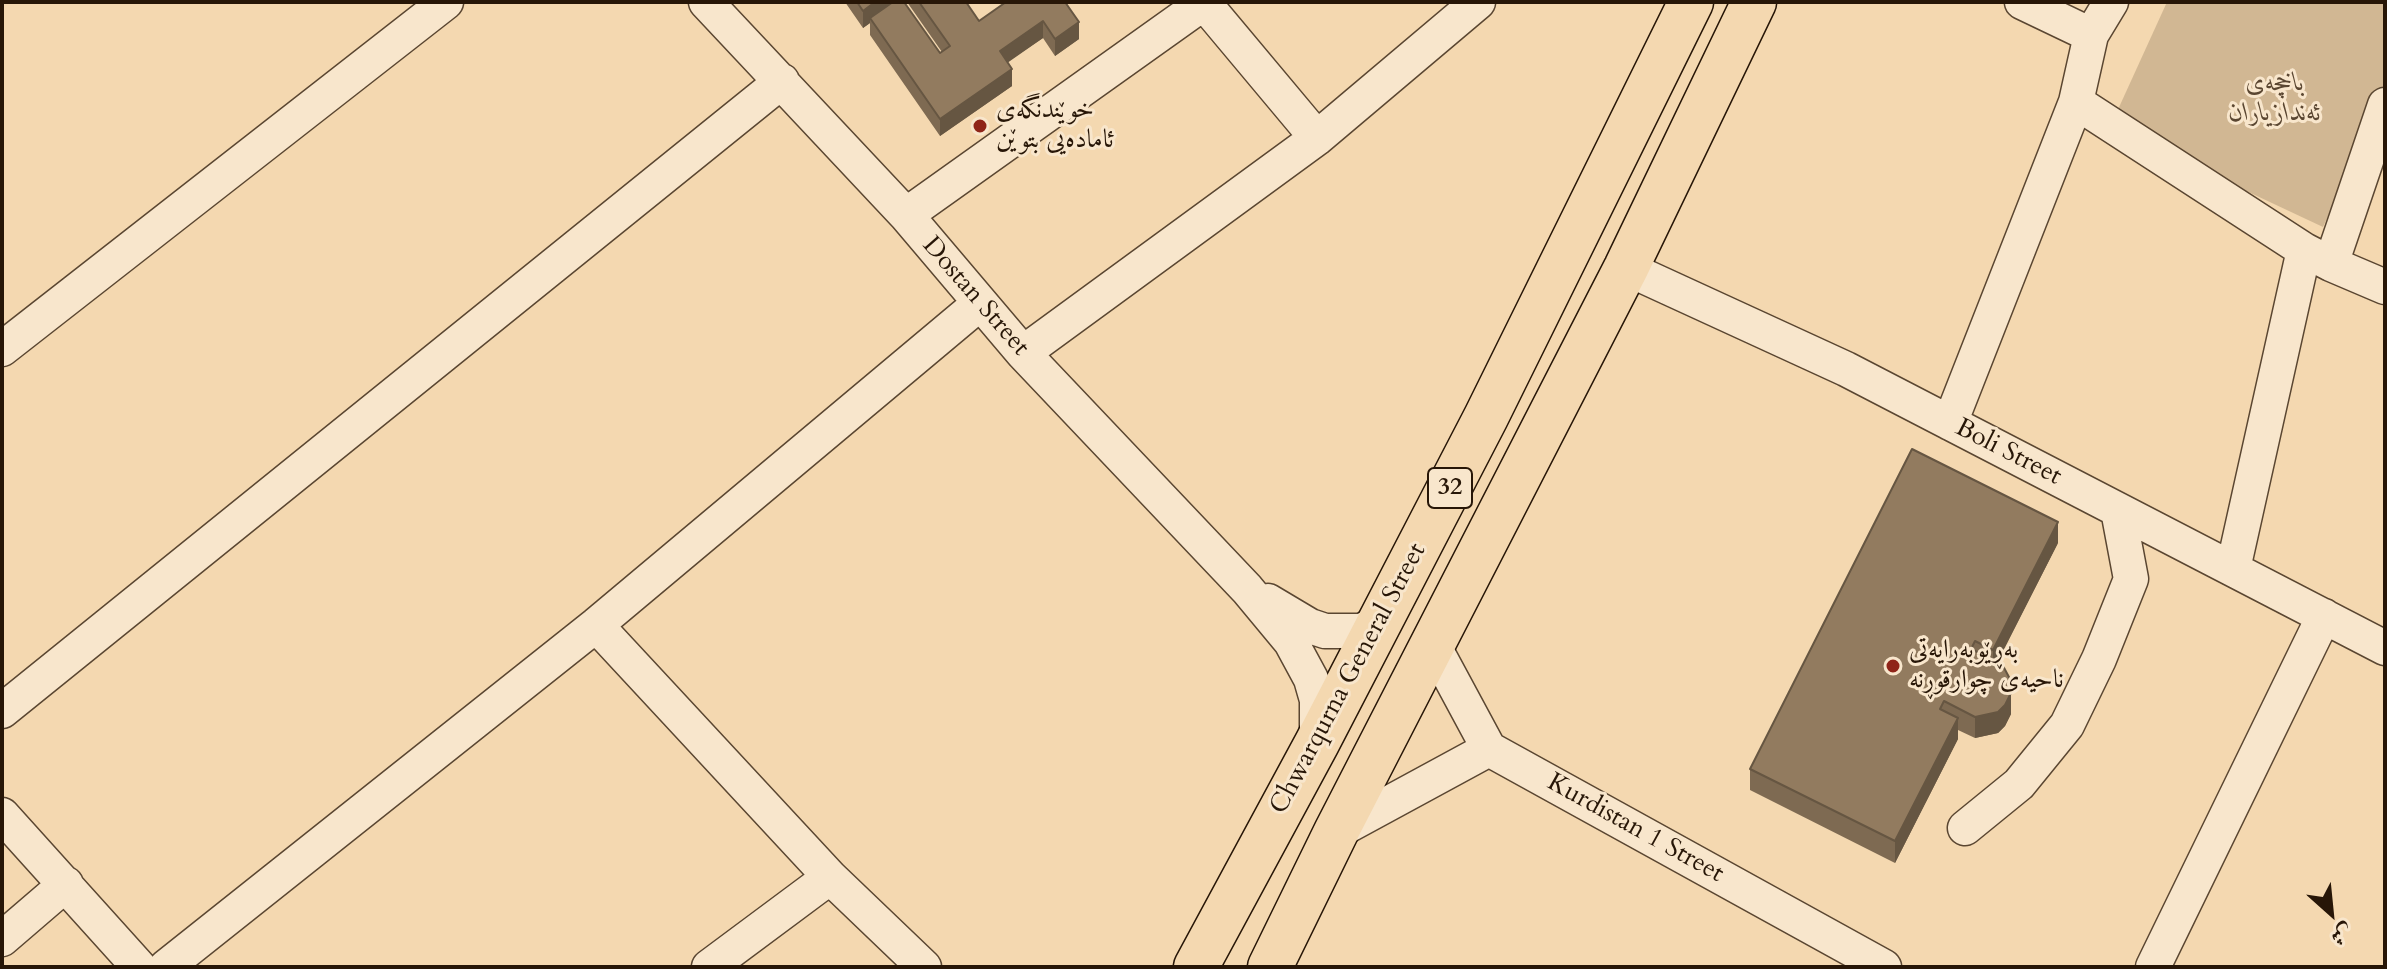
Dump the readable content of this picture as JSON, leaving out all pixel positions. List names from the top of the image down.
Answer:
{
  "streets": {
    "highway": ["32", "Chwarqurna General Street"],
    "street": ["Dostan Street", "Boli Street", "Kurdistan 1 Street"]
  },
  "crossings": [
    ["Dostan Street", "Chwarqurna General Street"],
    ["Boli Street", "32"]
  ],
  "parks": ["باخچەی ئەندازیاران"],
  "places": ["خوێندنگەی ئامادەیی بتوێن", "بەڕێوبەرایەتی ناحیەی چوارقوڕنە"],
  "north": "bottom right"
}
